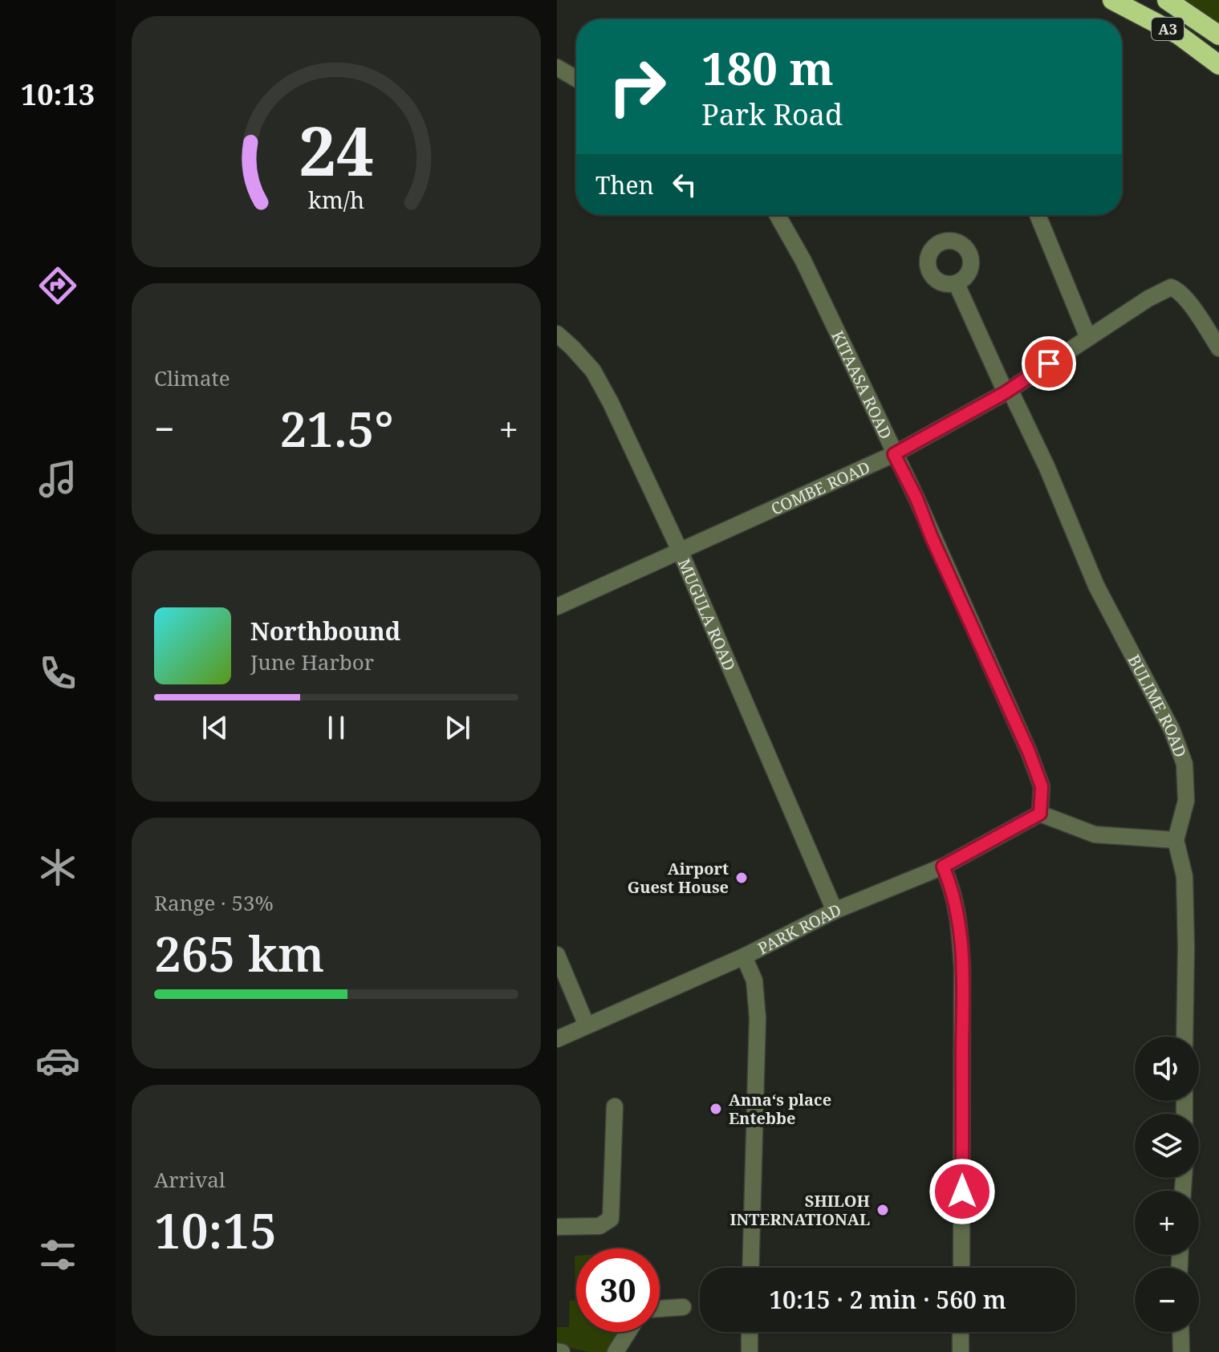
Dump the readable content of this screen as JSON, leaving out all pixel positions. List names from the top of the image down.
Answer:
{
  "streets": {
    "highway": ["A3"],
    "street": [
      "KITAASA ROAD",
      "COMBE ROAD",
      "MUGULA ROAD",
      "BULIME ROAD",
      "PARK ROAD"
    ]
  },
  "crossings": [
    ["KITAASA ROAD", "COMBE ROAD"],
    ["KITAASA ROAD", "PARK ROAD"],
    ["COMBE ROAD", "MUGULA ROAD"],
    ["COMBE ROAD", "BULIME ROAD"],
    ["MUGULA ROAD", "PARK ROAD"]
  ],
  "places": ["Airport Guest House", "Anna‘s place Entebbe", "SHILOH INTERNATIONAL"],
  "page": {
    "tabs": "10:13",
    "turn": ["180 m", "Park Road"],
    "then": "Then",
    "tile": [
      "Climate",
      ["Range · 53%", "265 km"],
      ["Arrival", "10:15"]
    ],
    "heat": ["−", "21.5°", "+"],
    "song": ["Northbound", "June Harbor"],
    "map_buttons": ["+", "−"],
    "limit": "30",
    "trip": "10:15 · 2 min · 560 m",
    "gauge": ["24", "km/h"]
  }
}
